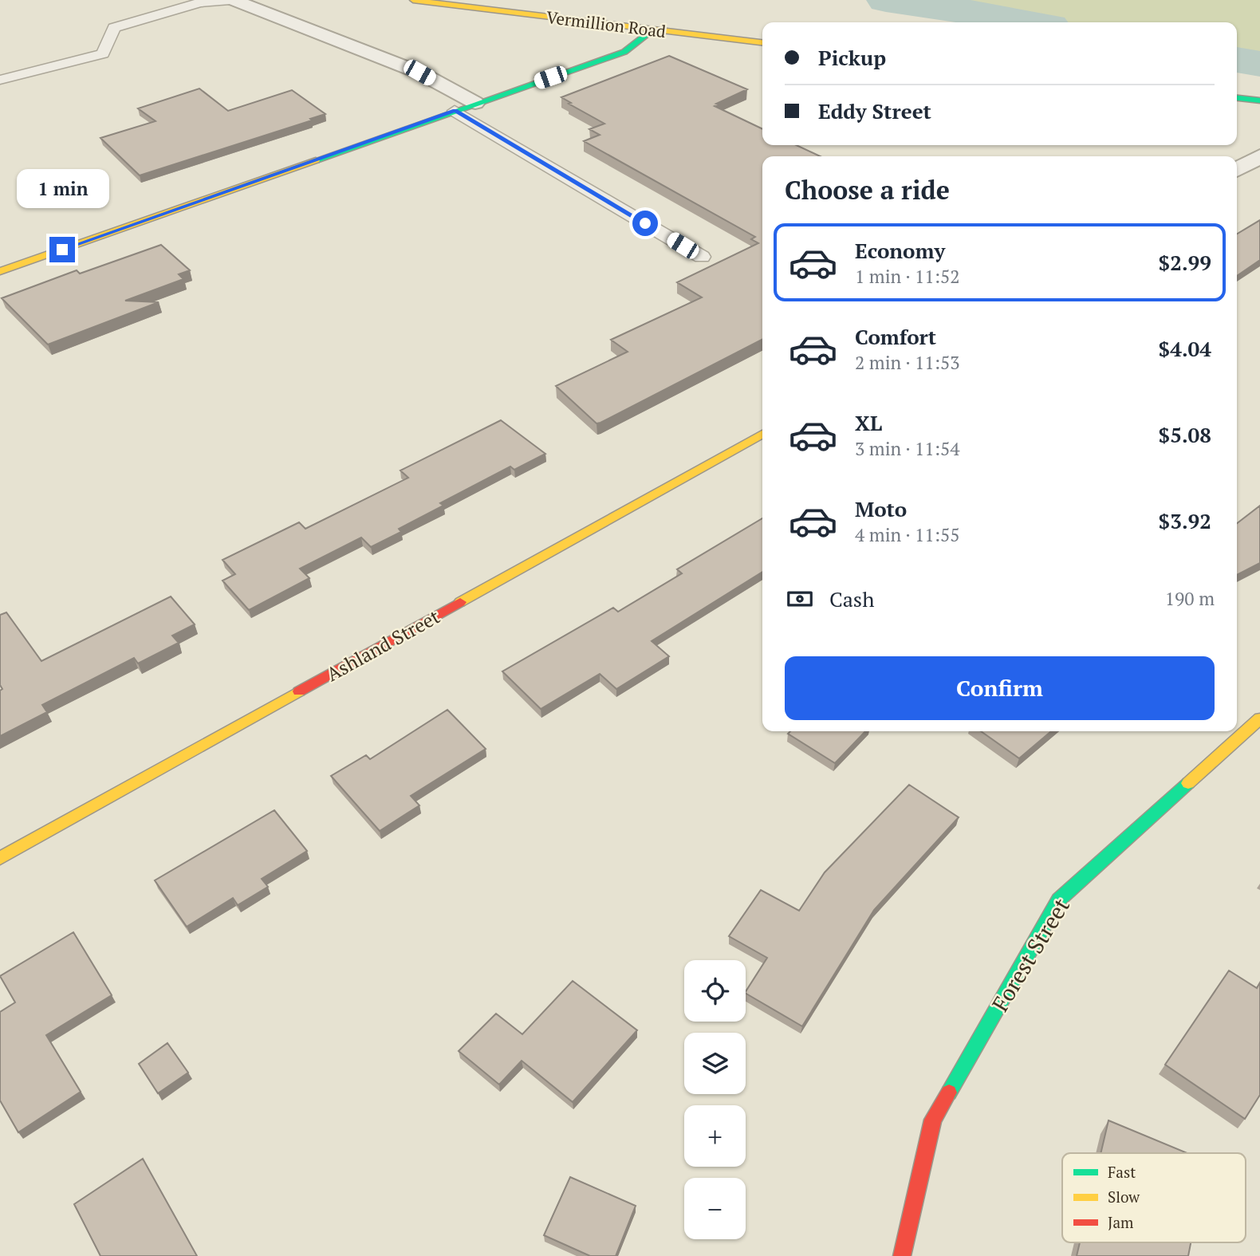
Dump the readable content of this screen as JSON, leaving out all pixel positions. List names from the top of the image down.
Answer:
{
  "streets": {
    "street": ["Vermillion Road", "Ashland Street", "Forest Street"]
  },
  "legend": ["Fast", "Slow", "Jam"],
  "page": {
    "banner": ["Pickup", "Eddy Street"],
    "heading": "Choose a ride",
    "bubble": "1 min",
    "list": [
      {
        "name": "Economy",
        "note": "1 min · 11:52",
        "value": "$2.99"
      },
      {
        "name": "Comfort",
        "note": "2 min · 11:53",
        "value": "$4.04"
      },
      {
        "name": "XL",
        "note": "3 min · 11:54",
        "value": "$5.08"
      },
      {
        "name": "Moto",
        "note": "4 min · 11:55",
        "value": "$3.92"
      }
    ],
    "pay": ["Cash", "190 m"],
    "buttons": "Confirm",
    "map_buttons": ["+", "−"]
  }
}
